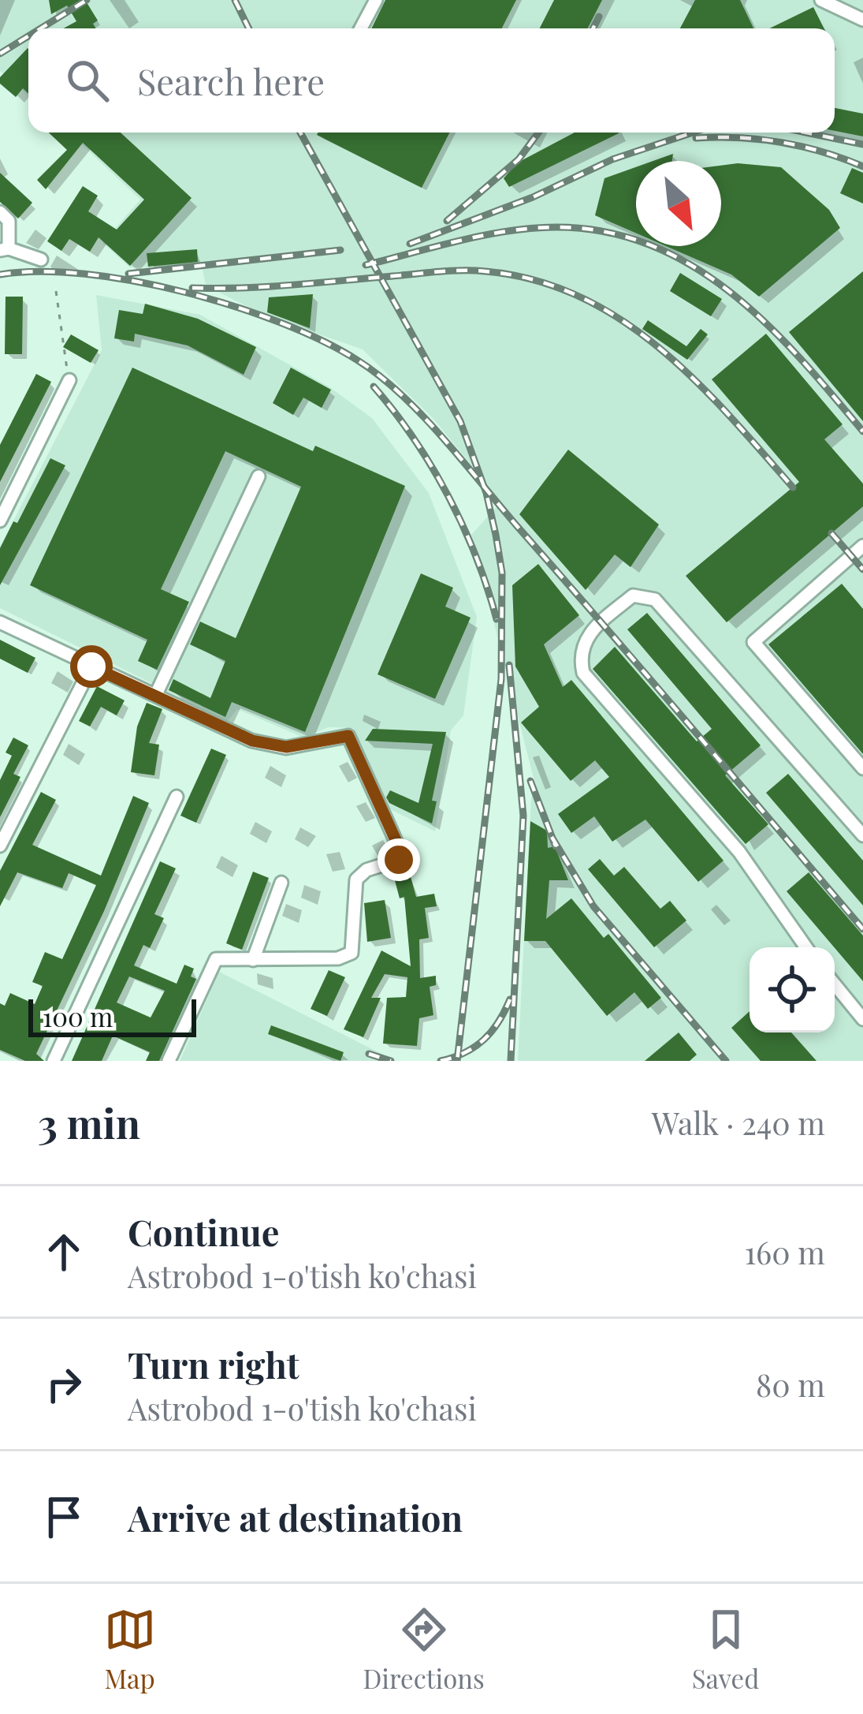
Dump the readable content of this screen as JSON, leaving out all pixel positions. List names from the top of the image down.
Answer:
{
  "scale_bar": "100 m",
  "north": "bottom right",
  "page": {
    "search": "Search here",
    "scale": "100 m",
    "heading": ["3 min", "Walk · 240 m"],
    "list": [
      ["Continue", "Astrobod 1-o'tish ko'chasi", "160 m"],
      ["Turn right", "Astrobod 1-o'tish ko'chasi", "80 m"],
      "Arrive at destination"
    ],
    "nav": ["Map", "Directions", "Saved"]
  }
}
